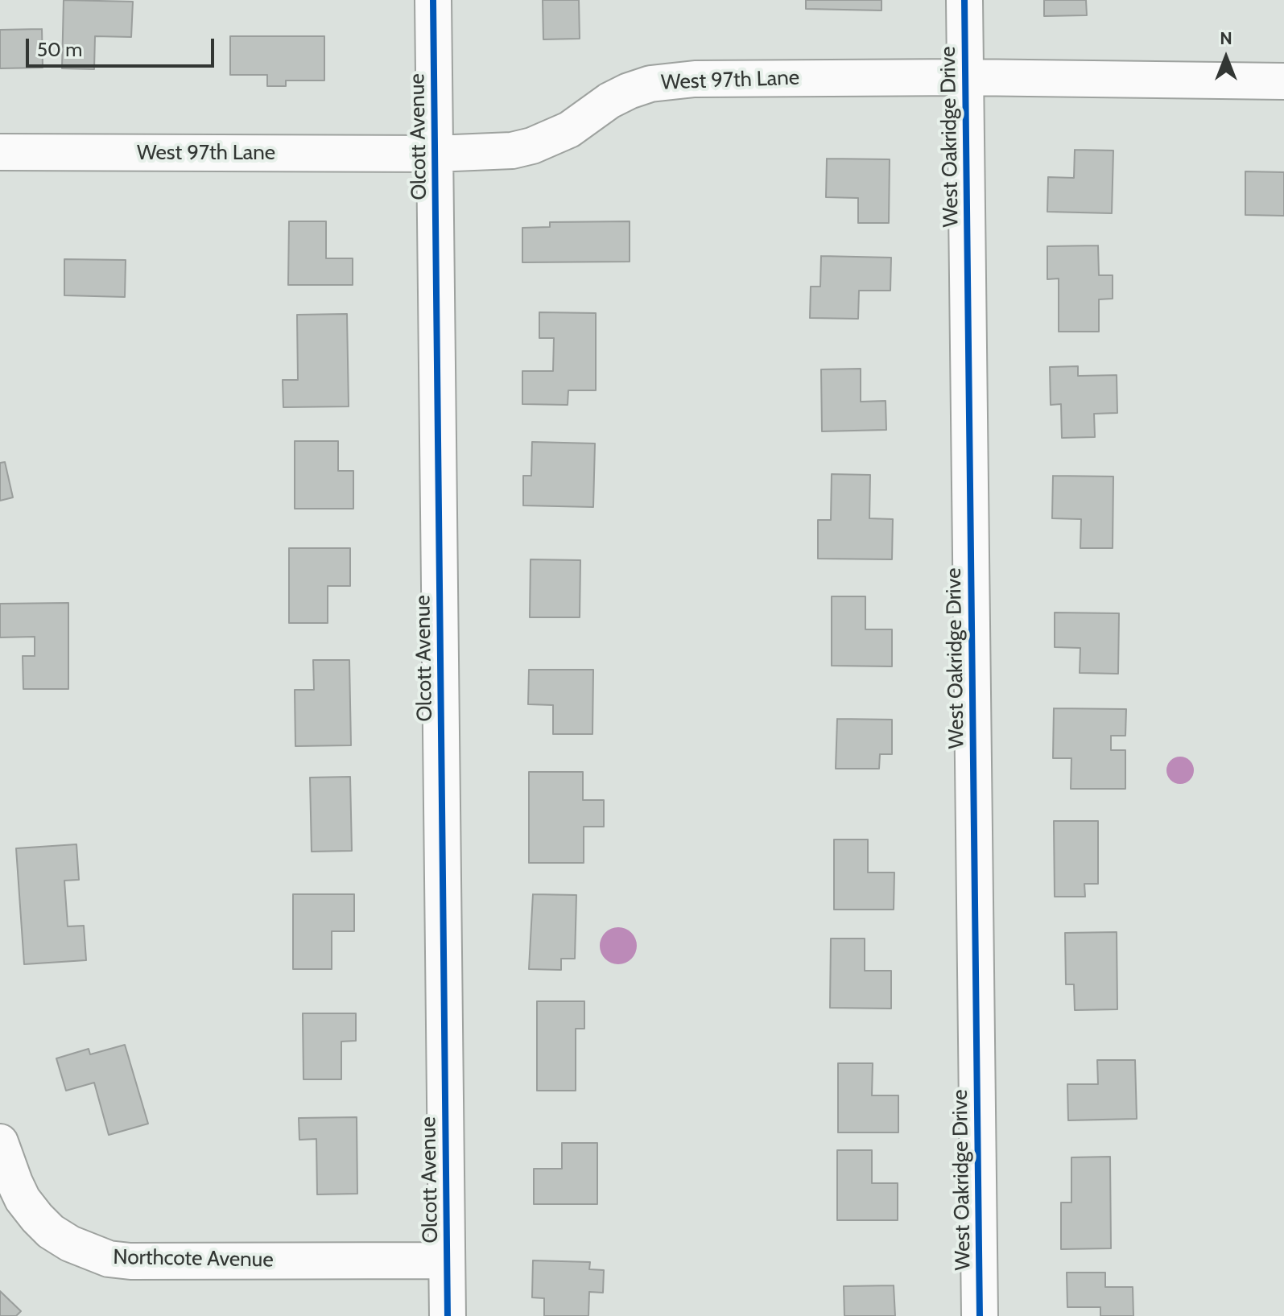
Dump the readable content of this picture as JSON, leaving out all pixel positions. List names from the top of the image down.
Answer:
{
  "streets": {
    "street": [
      "West 97th Lane",
      "Olcott Avenue",
      "West Oakridge Drive",
      "Northcote Avenue"
    ]
  },
  "crossings": [
    ["West 97th Lane", "Olcott Avenue"],
    ["West 97th Lane", "West Oakridge Drive"],
    ["Olcott Avenue", "Northcote Avenue"]
  ],
  "scale_bar": "50 m",
  "north": "top"
}
